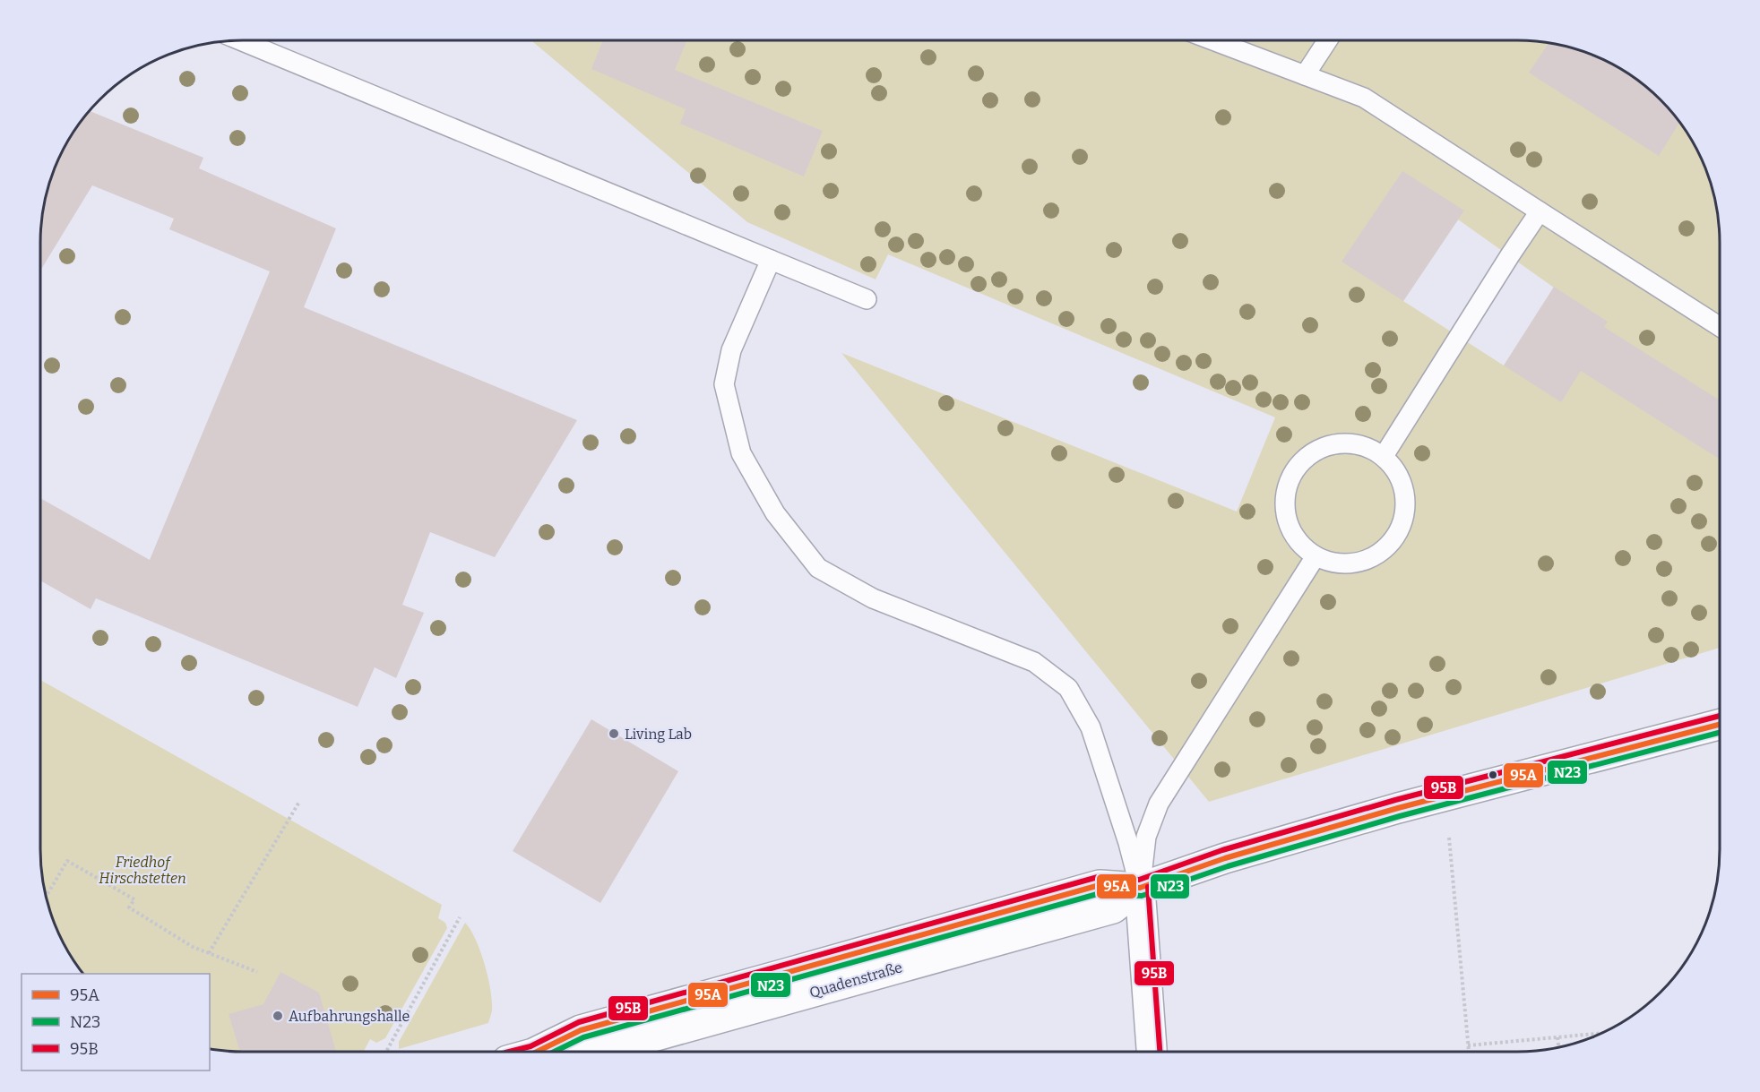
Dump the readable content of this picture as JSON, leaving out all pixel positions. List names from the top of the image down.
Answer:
{
  "streets": {
    "street": ["Quadenstraße"]
  },
  "parks": ["Friedhof Hirschstetten"],
  "places": ["Living Lab", "Aufbahrungshalle"],
  "lines": ["transit line 95B", "transit line 95A", "transit line N23"],
  "legend": ["95A", "N23", "95B"]
}
